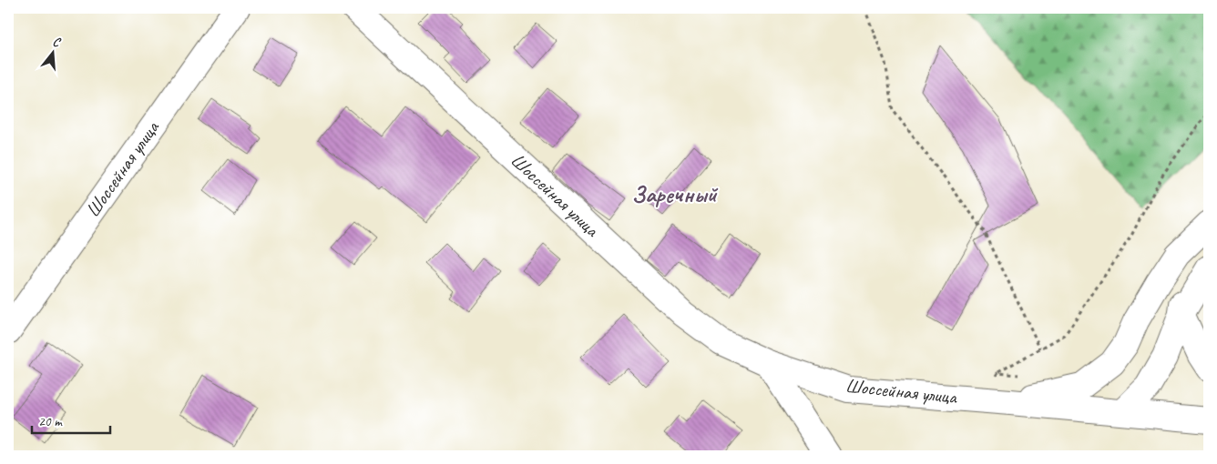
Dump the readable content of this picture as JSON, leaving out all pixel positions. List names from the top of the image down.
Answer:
{
  "streets": {
    "main road": ["Шоссейная улица"]
  },
  "districts": ["Заречный"],
  "scale_bar": "20 m",
  "north": "top"
}
